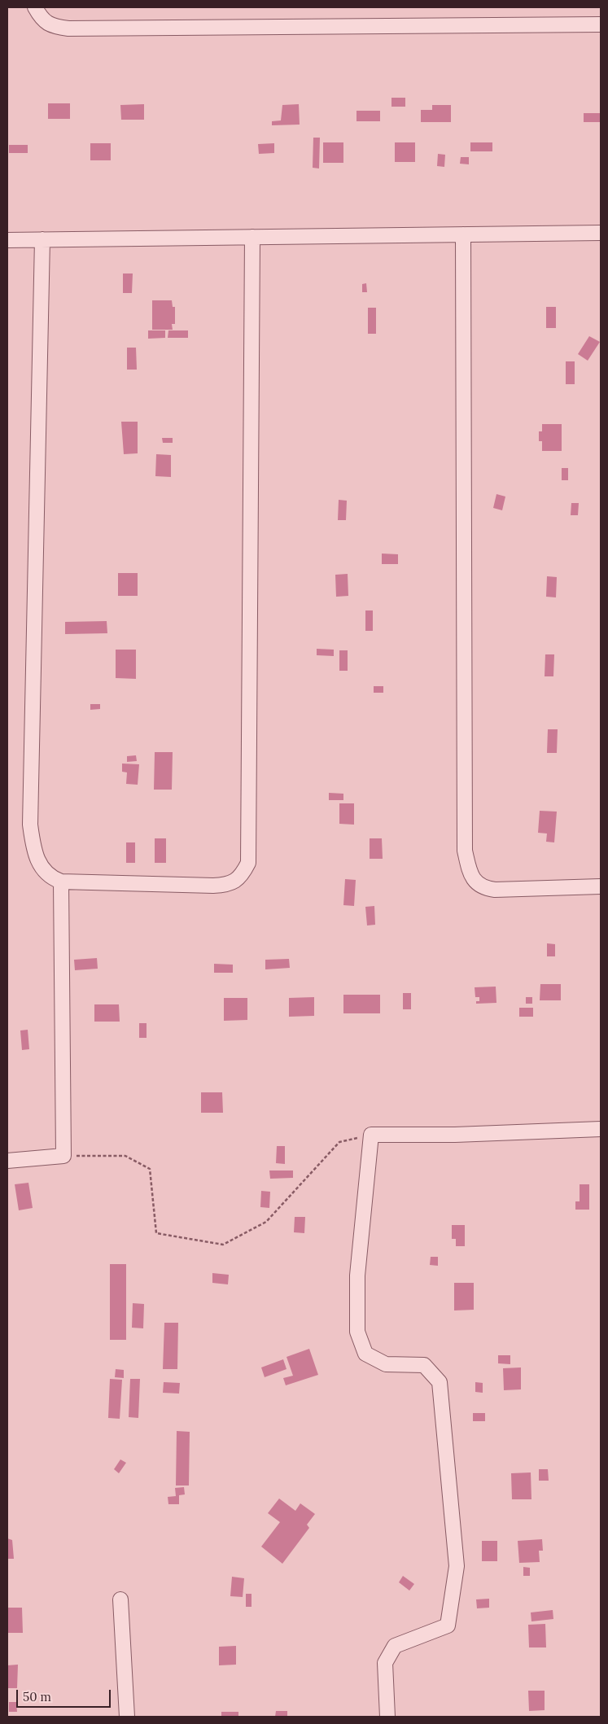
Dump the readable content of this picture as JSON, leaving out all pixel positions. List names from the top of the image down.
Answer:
{
  "scale_bar": "50 m"
}
